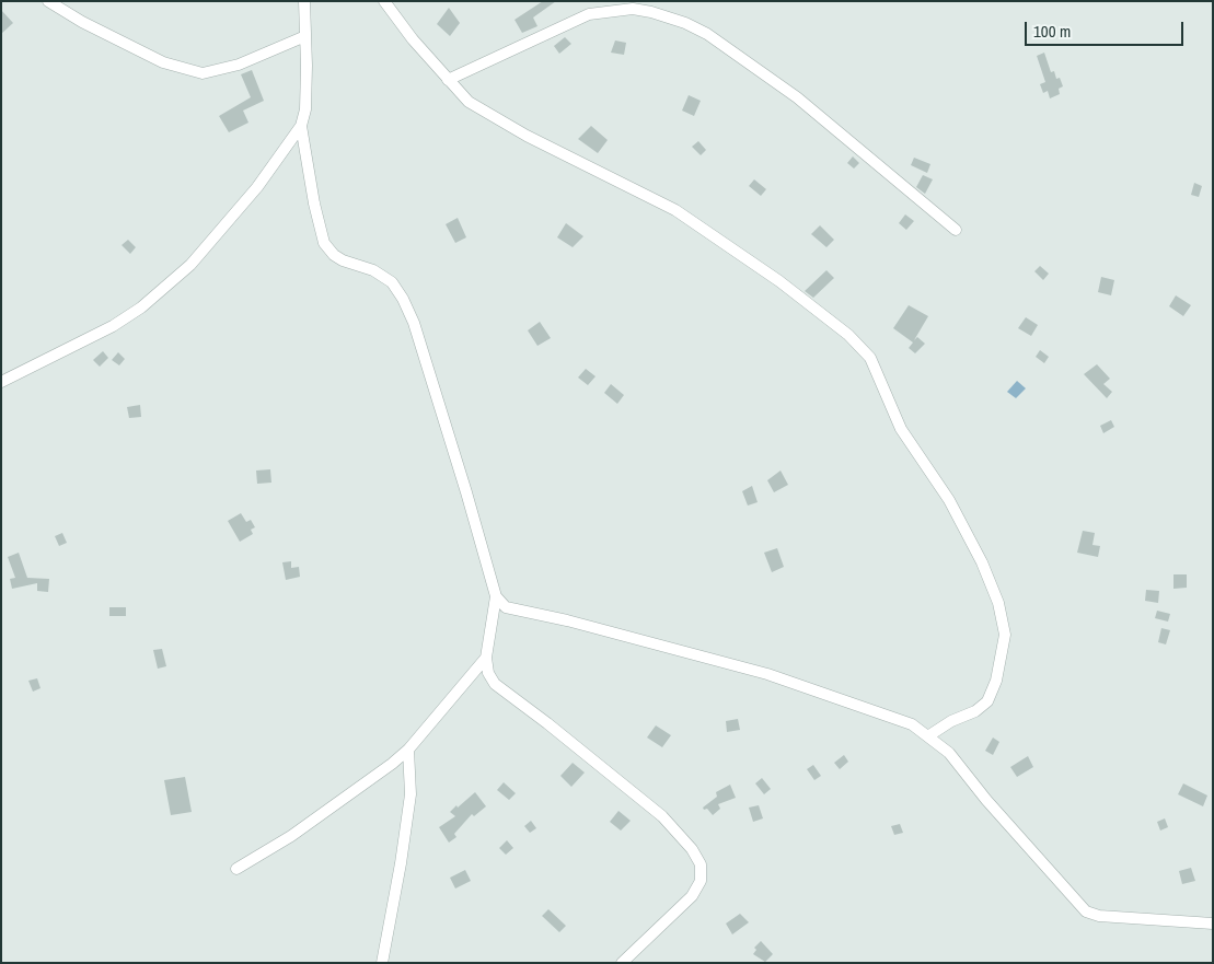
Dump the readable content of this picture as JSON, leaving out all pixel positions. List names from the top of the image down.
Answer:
{
  "scale_bar": "100 m"
}
